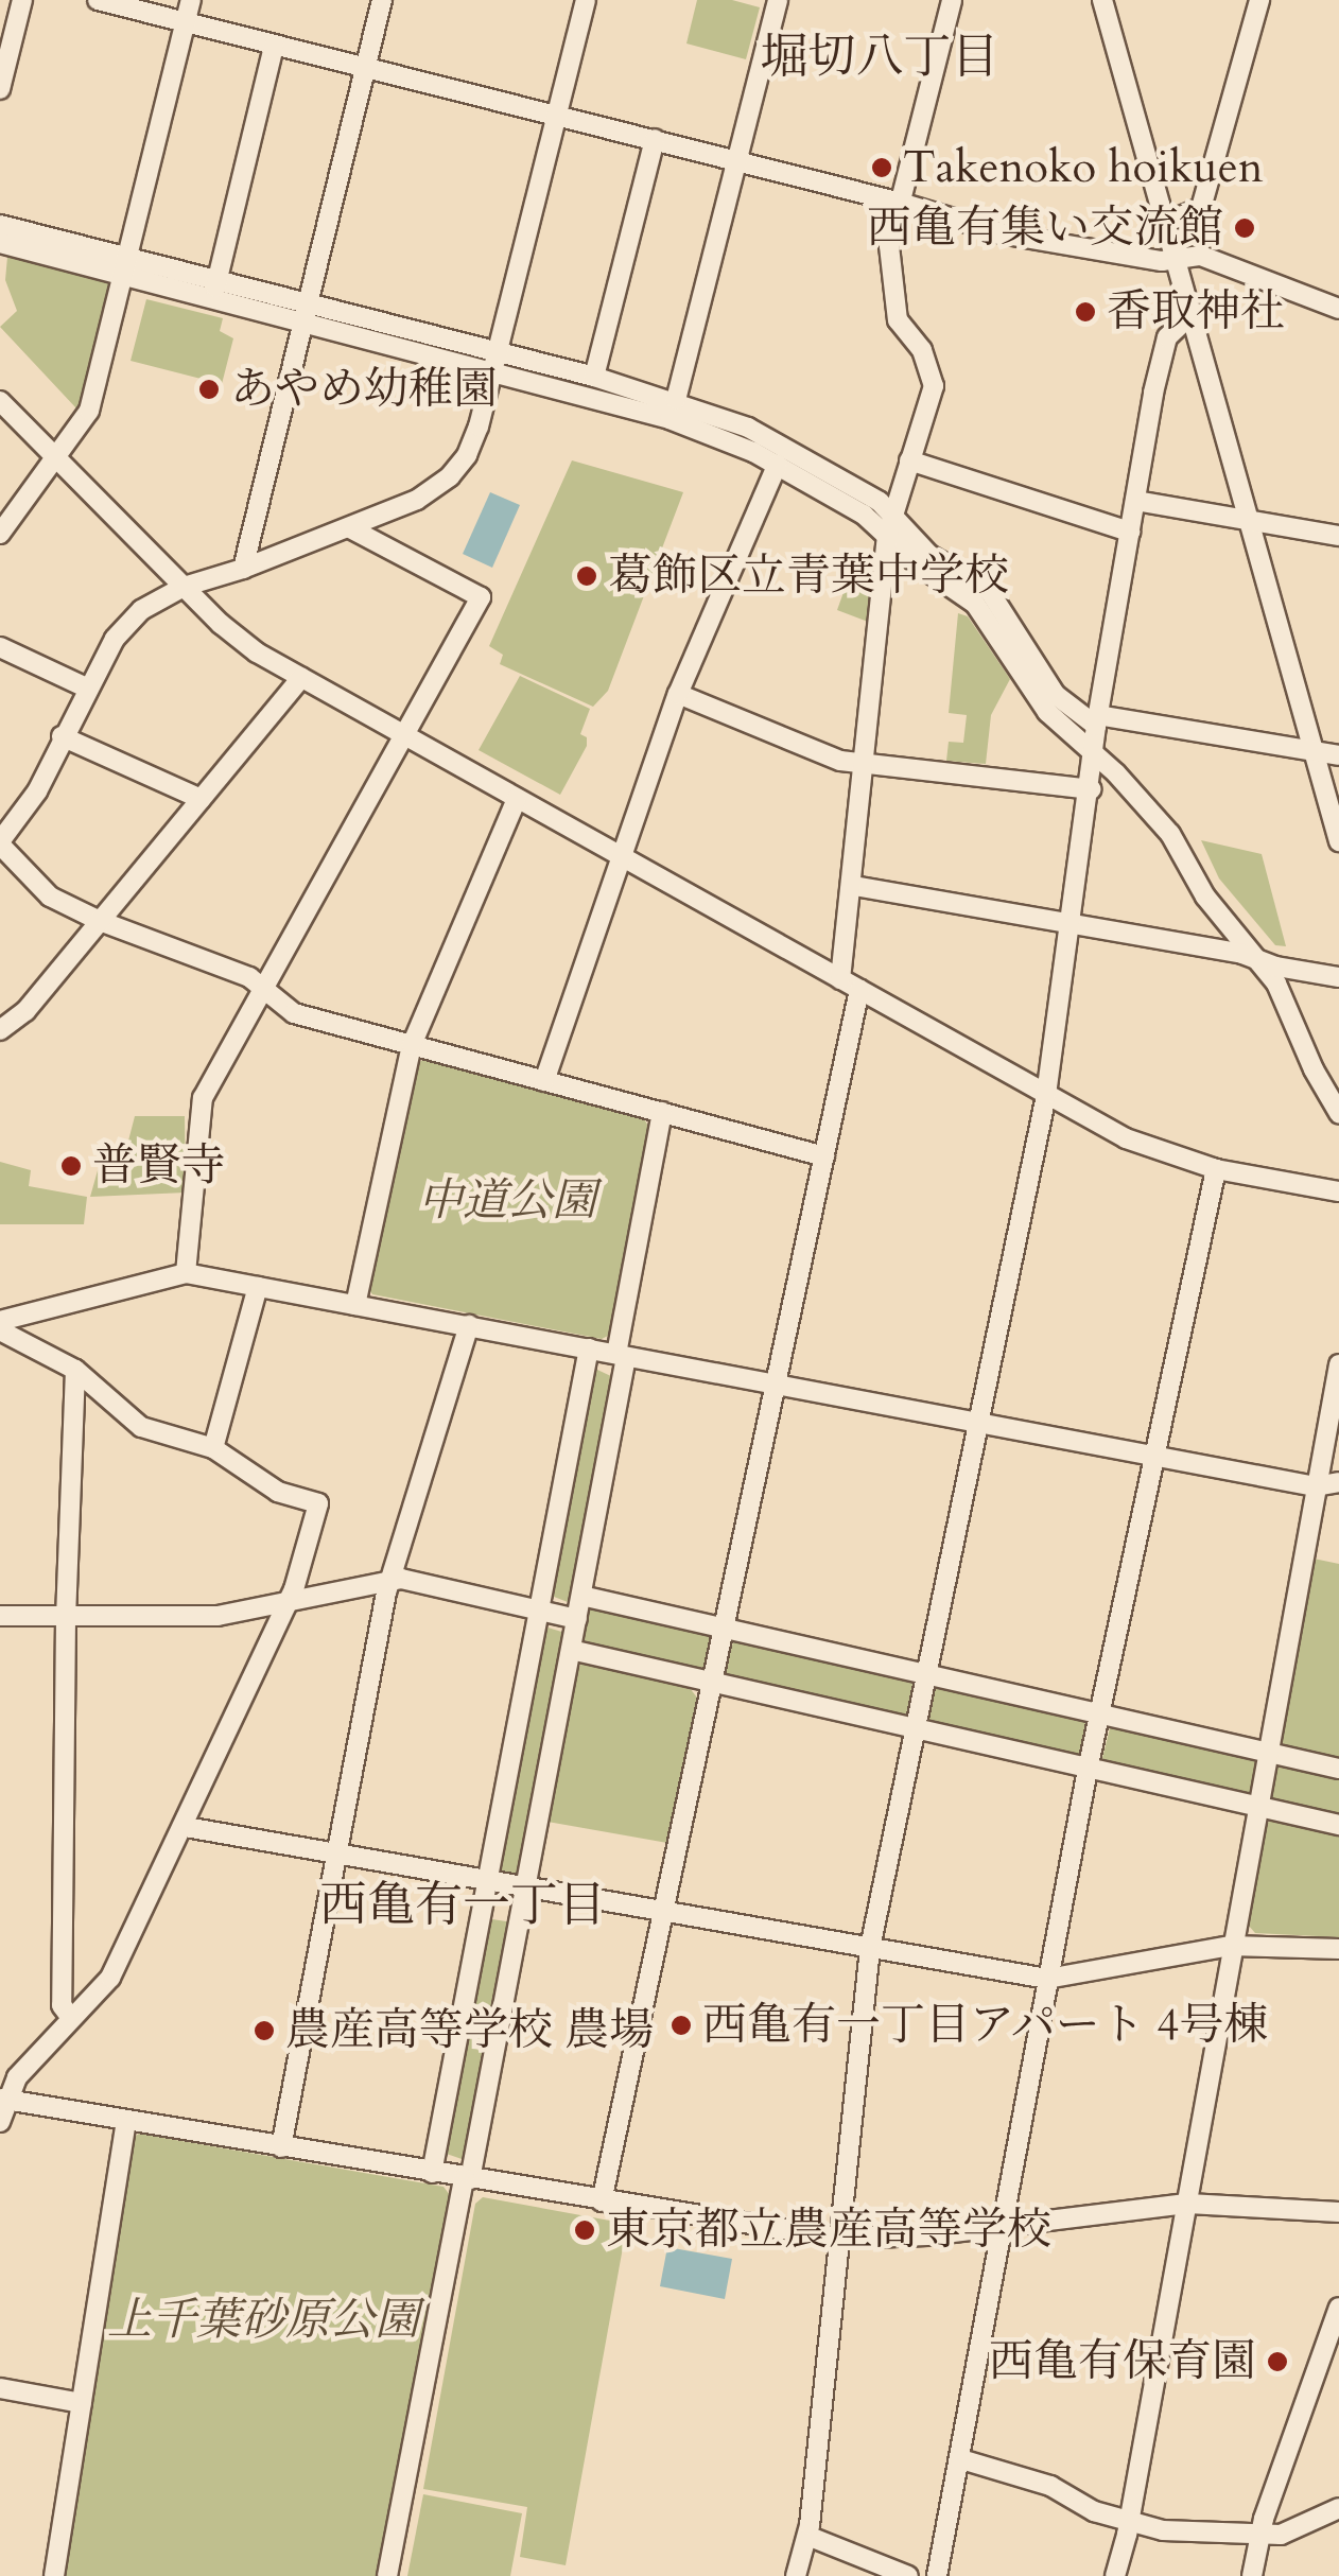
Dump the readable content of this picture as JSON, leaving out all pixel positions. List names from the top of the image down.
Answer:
{
  "districts": ["堀切八丁目", "西亀有一丁目"],
  "parks": ["中道公園", "上千葉砂原公園"],
  "places": [
    "Takenoko hoikuen",
    "西亀有集い交流館",
    "香取神社",
    "あやめ幼稚園",
    "葛飾区立青葉中学校",
    "普賢寺",
    "西亀有一丁目アパート 4号棟",
    "農産高等学校 農場",
    "東京都立農産高等学校",
    "西亀有保育園"
  ]
}
